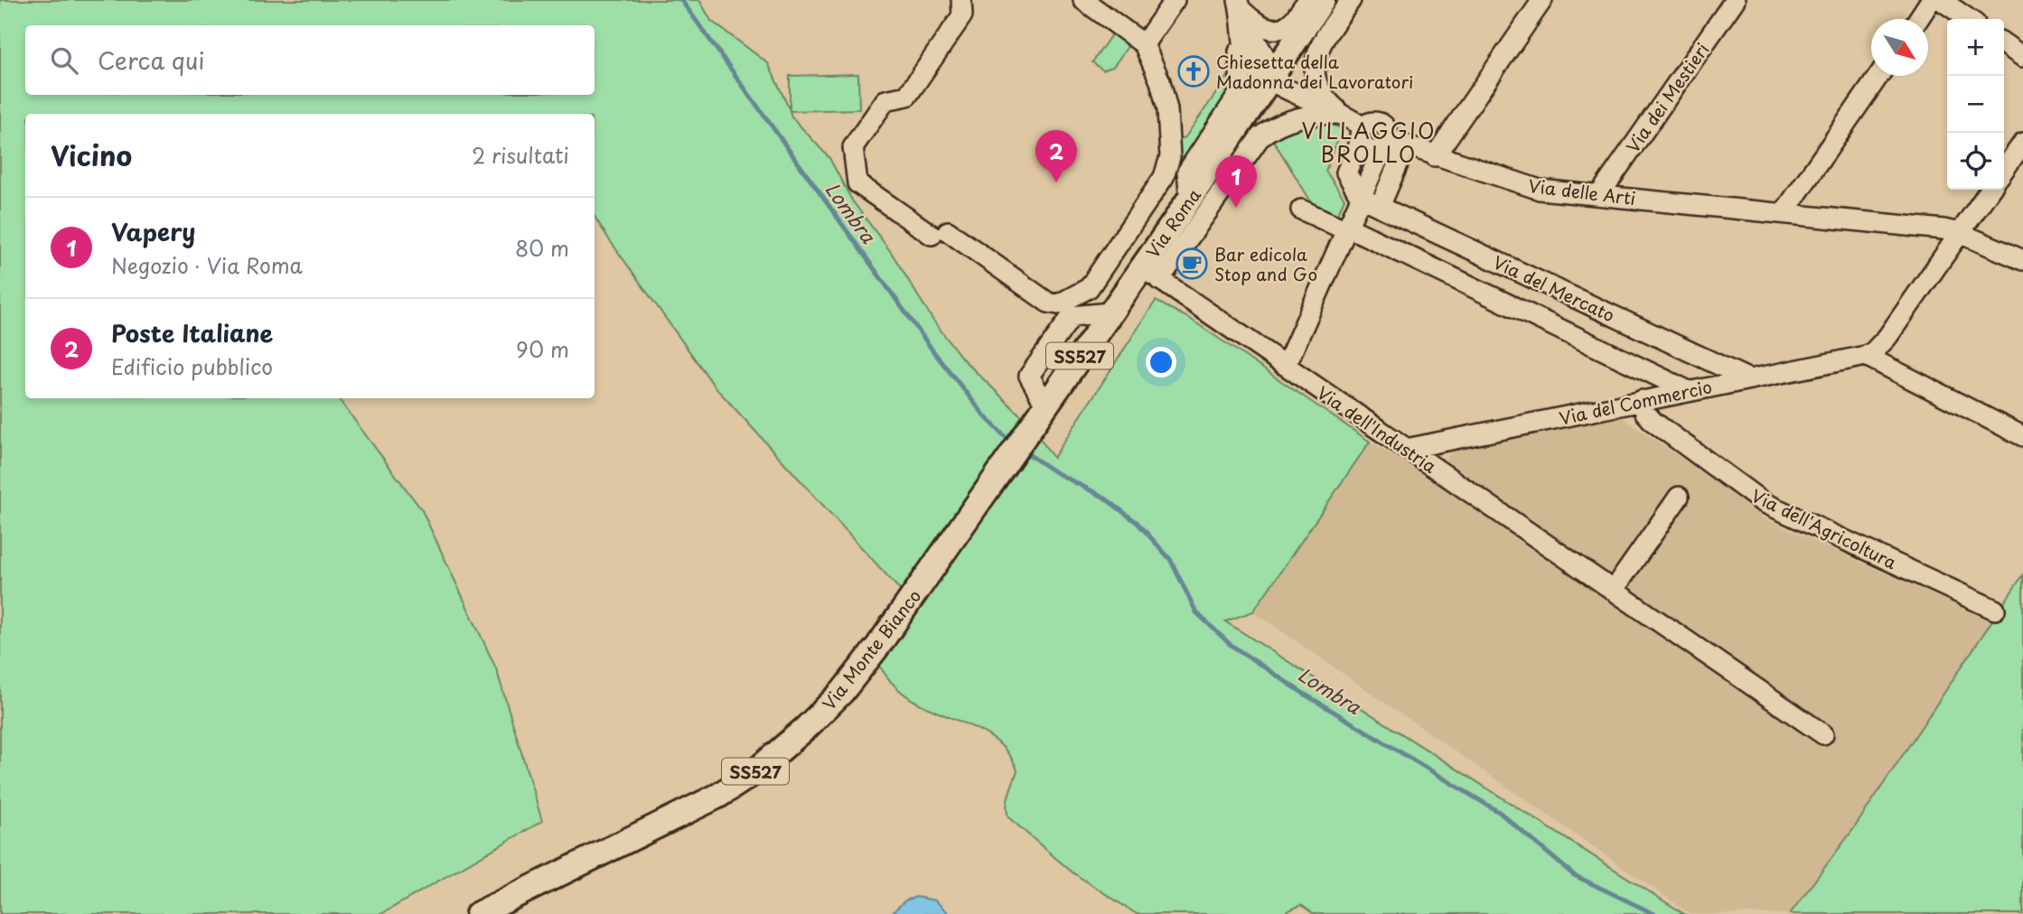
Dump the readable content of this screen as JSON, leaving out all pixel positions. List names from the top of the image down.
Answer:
{
  "streets": {
    "main road": ["Via Roma", "SS527", "Via Monte Bianco"],
    "street": [
      "Via dei Mestieri",
      "Via delle Arti",
      "Via del Mercato",
      "Via del Commercio",
      "Via dell'Industria",
      "Via dell'Agricoltura"
    ]
  },
  "crossings": [
    ["Via dei Mestieri", "Via delle Arti"],
    ["Via Roma", "Via dell'Industria"],
    ["Via Roma", "Via Monte Bianco"],
    ["Via del Mercato", "Via del Commercio"],
    ["Via del Commercio", "Via dell'Industria"],
    ["Via del Commercio", "Via dell'Agricoltura"]
  ],
  "districts": ["VILLAGGIO BROLLO"],
  "water": ["Lombra"],
  "places": {
    "church": ["Chiesetta della Madonna dei Lavoratori"],
    "cafe": ["Bar edicola Stop and Go"]
  },
  "north": "bottom right",
  "page": {
    "map_buttons": ["+", "−"],
    "search": "Cerca qui",
    "heading": ["Vicino", "2 risultati"],
    "pins": ["2", "1"],
    "list": [
      {
        "mark": "1",
        "name": "Vapery",
        "note": "Negozio · Via Roma",
        "value": "80 m"
      },
      {
        "mark": "2",
        "name": "Poste Italiane",
        "note": "Edificio pubblico",
        "value": "90 m"
      }
    ]
  }
}
